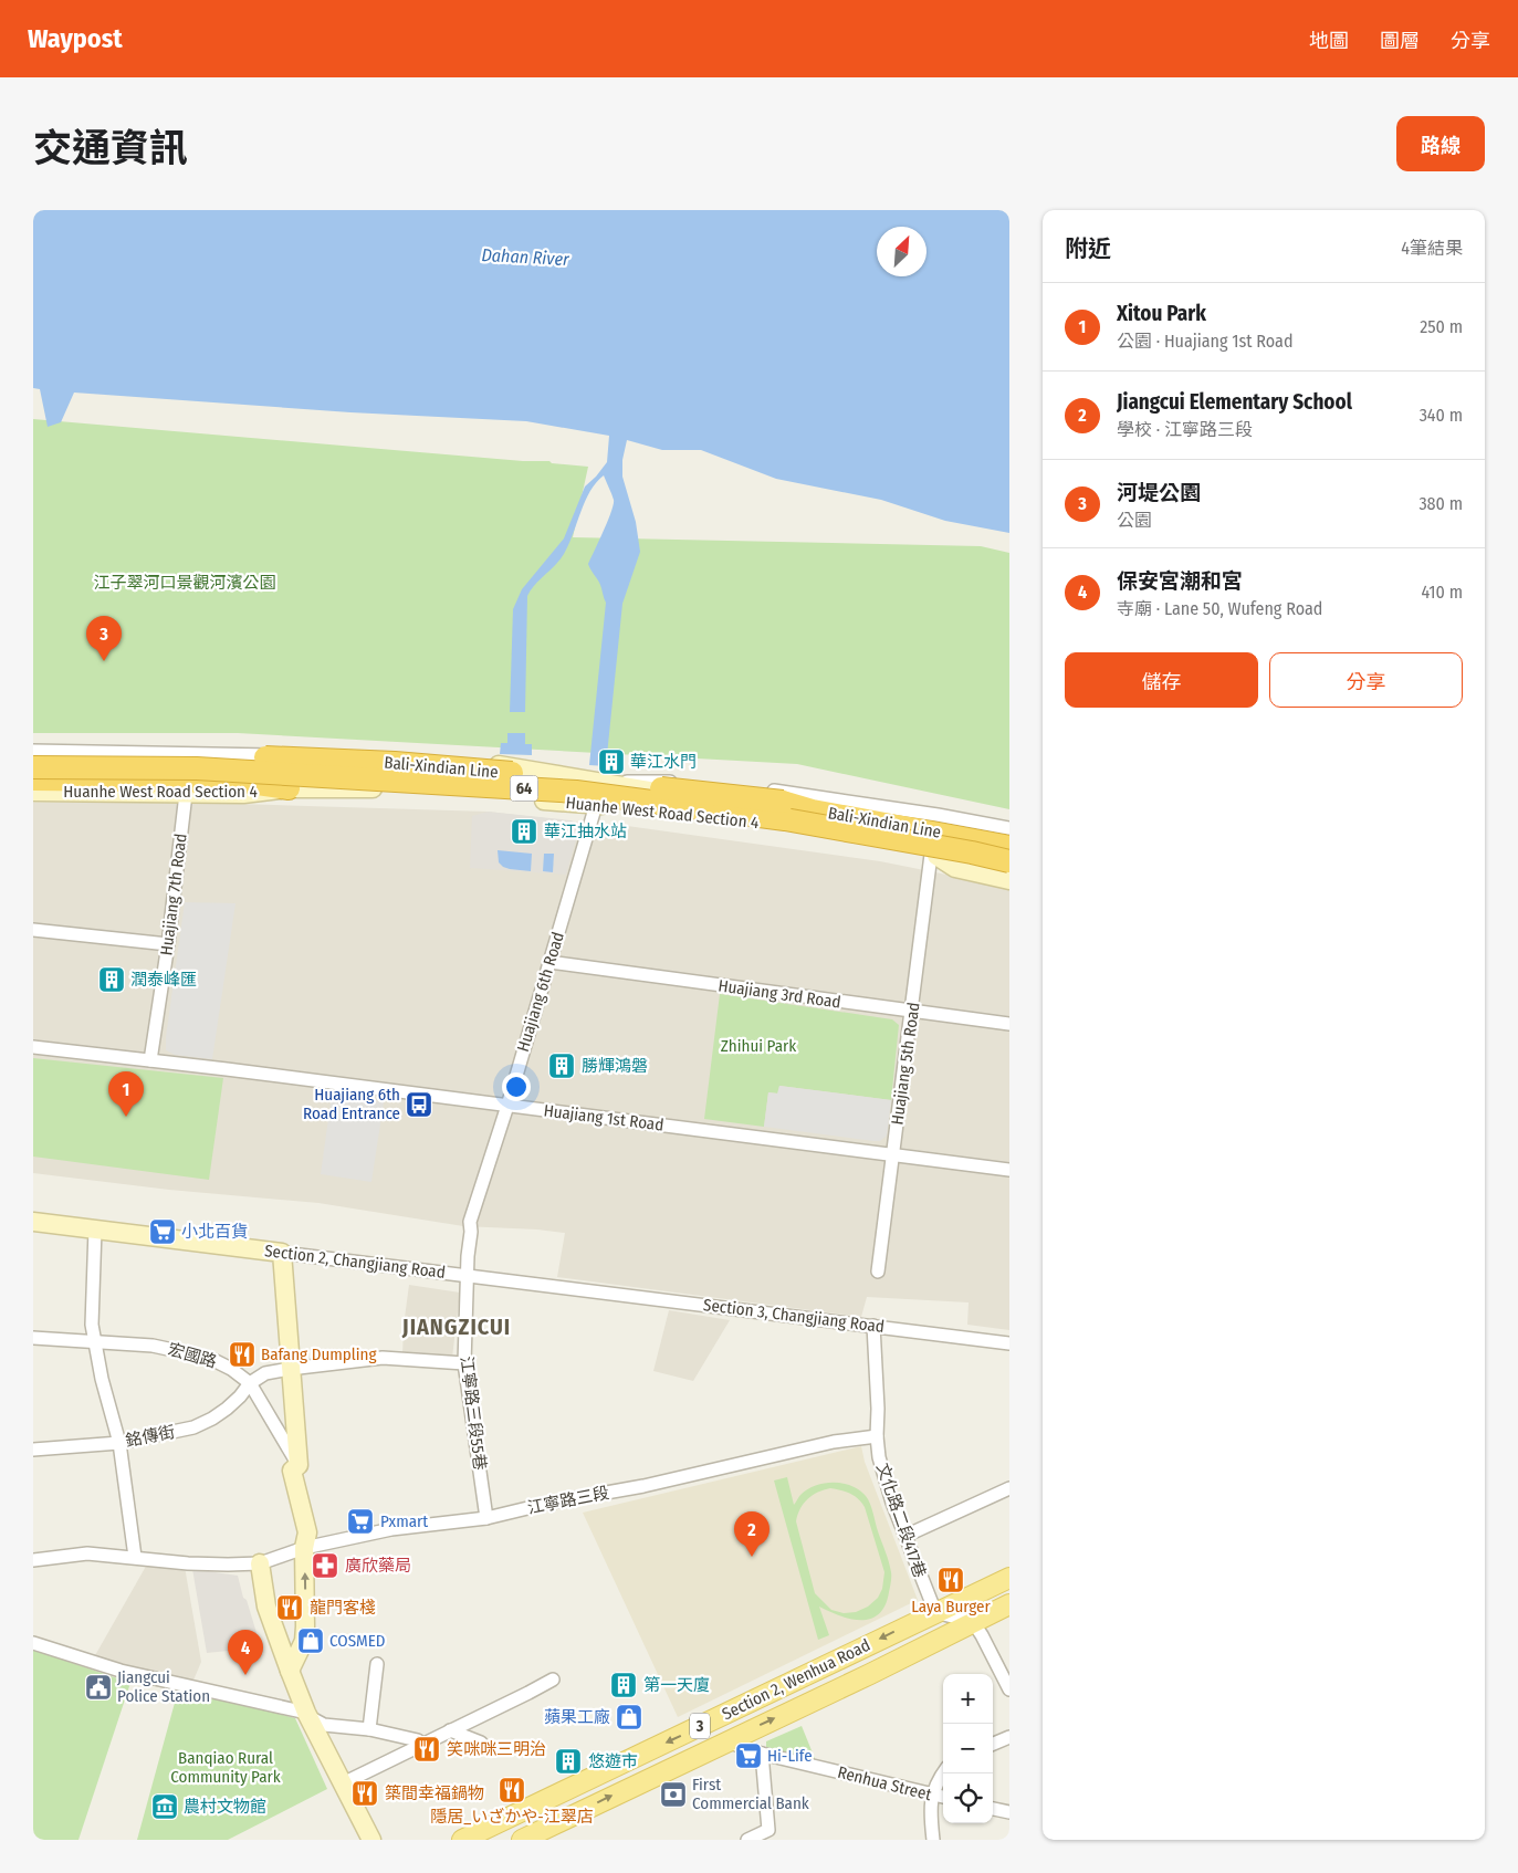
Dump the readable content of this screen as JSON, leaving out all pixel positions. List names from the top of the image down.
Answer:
{
  "streets": {
    "highway": ["Bali-Xindian Line", "64"],
    "main road": [
      "Huanhe West Road Section 4",
      "Section 2, Changjiang Road",
      "Section 2, Wenhua Road",
      "3"
    ],
    "street": [
      "Huajiang 7th Road",
      "Huajiang 6th Road",
      "Huajiang 3rd Road",
      "Huajiang 5th Road",
      "Huajiang 1st Road",
      "Section 3, Changjiang Road",
      "宏國路",
      "江寧路三段55巷",
      "銘傳街",
      "江寧路三段",
      "文化路二段417巷",
      "Renhua Street"
    ]
  },
  "crossings": [
    ["Bali-Xindian Line", "Huanhe West Road Section 4"],
    ["Huanhe West Road Section 4", "Huajiang 7th Road"],
    ["Huanhe West Road Section 4", "Huajiang 6th Road"],
    ["Huanhe West Road Section 4", "Huajiang 5th Road"],
    ["Huajiang 7th Road", "Huajiang 1st Road"],
    ["Huajiang 6th Road", "Huajiang 3rd Road"],
    ["Huajiang 6th Road", "Huajiang 1st Road"],
    ["Huajiang 6th Road", "江寧路三段55巷"],
    ["Huajiang 3rd Road", "Huajiang 5th Road"],
    ["Huajiang 5th Road", "Huajiang 1st Road"],
    ["Section 2, Changjiang Road", "Section 3, Changjiang Road"],
    ["Section 2, Changjiang Road", "江寧路三段55巷"],
    ["Section 3, Changjiang Road", "文化路二段417巷"],
    ["宏國路", "銘傳街"],
    ["江寧路三段55巷", "江寧路三段"],
    ["江寧路三段", "文化路二段417巷"],
    ["文化路二段417巷", "Section 2, Wenhua Road"],
    ["Section 2, Wenhua Road", "Renhua Street"]
  ],
  "districts": ["JIANGZICUI"],
  "water": ["Dahan River"],
  "parks": ["江子翠河口景觀河濱公園", "Zhihui Park", "Banqiao Rural Community Park"],
  "places": {
    "building": [
      "華江水門",
      "華江抽水站",
      "潤泰峰匯",
      "勝輝鴻磐",
      "第一天廈",
      "悠遊市"
    ],
    "bus stop": ["Huajiang 6th Road Entrance"],
    "supermarket": ["小北百貨", "Pxmart", "Hi-Life"],
    "restaurant": [
      "Bafang Dumpling",
      "Laya Burger",
      "龍門客棧",
      "笑咪咪三明治",
      "隱居_いざかや-江翠店",
      "築間幸福鍋物"
    ],
    "pharmacy": ["廣欣藥局"],
    "shop": ["COSMED", "蘋果工廠"],
    "public building": ["Jiangcui Police Station"],
    "bank": ["First Commercial Bank"],
    "museum": ["農村文物館"]
  },
  "north": "top right",
  "page": {
    "header": "Waypost",
    "nav": ["地圖", "圖層", "分享"],
    "title": "交通資訊",
    "buttons": [
      "路線",
      ["儲存", "分享"]
    ],
    "heading": ["附近", "4筆結果"],
    "list": [
      {
        "mark": "1",
        "name": "Xitou Park",
        "note": "公園 · Huajiang 1st Road",
        "value": "250 m"
      },
      {
        "mark": "2",
        "name": "Jiangcui Elementary School",
        "note": "學校 · 江寧路三段",
        "value": "340 m"
      },
      {
        "mark": "3",
        "name": "河堤公園",
        "note": "公園",
        "value": "380 m"
      },
      {
        "mark": "4",
        "name": "保安宮潮和宮",
        "note": "寺廟 · Lane 50, Wufeng Road",
        "value": "410 m"
      }
    ],
    "pins": [
      "3",
      "1",
      "2",
      "4"
    ],
    "map_buttons": ["+", "−"]
  }
}
